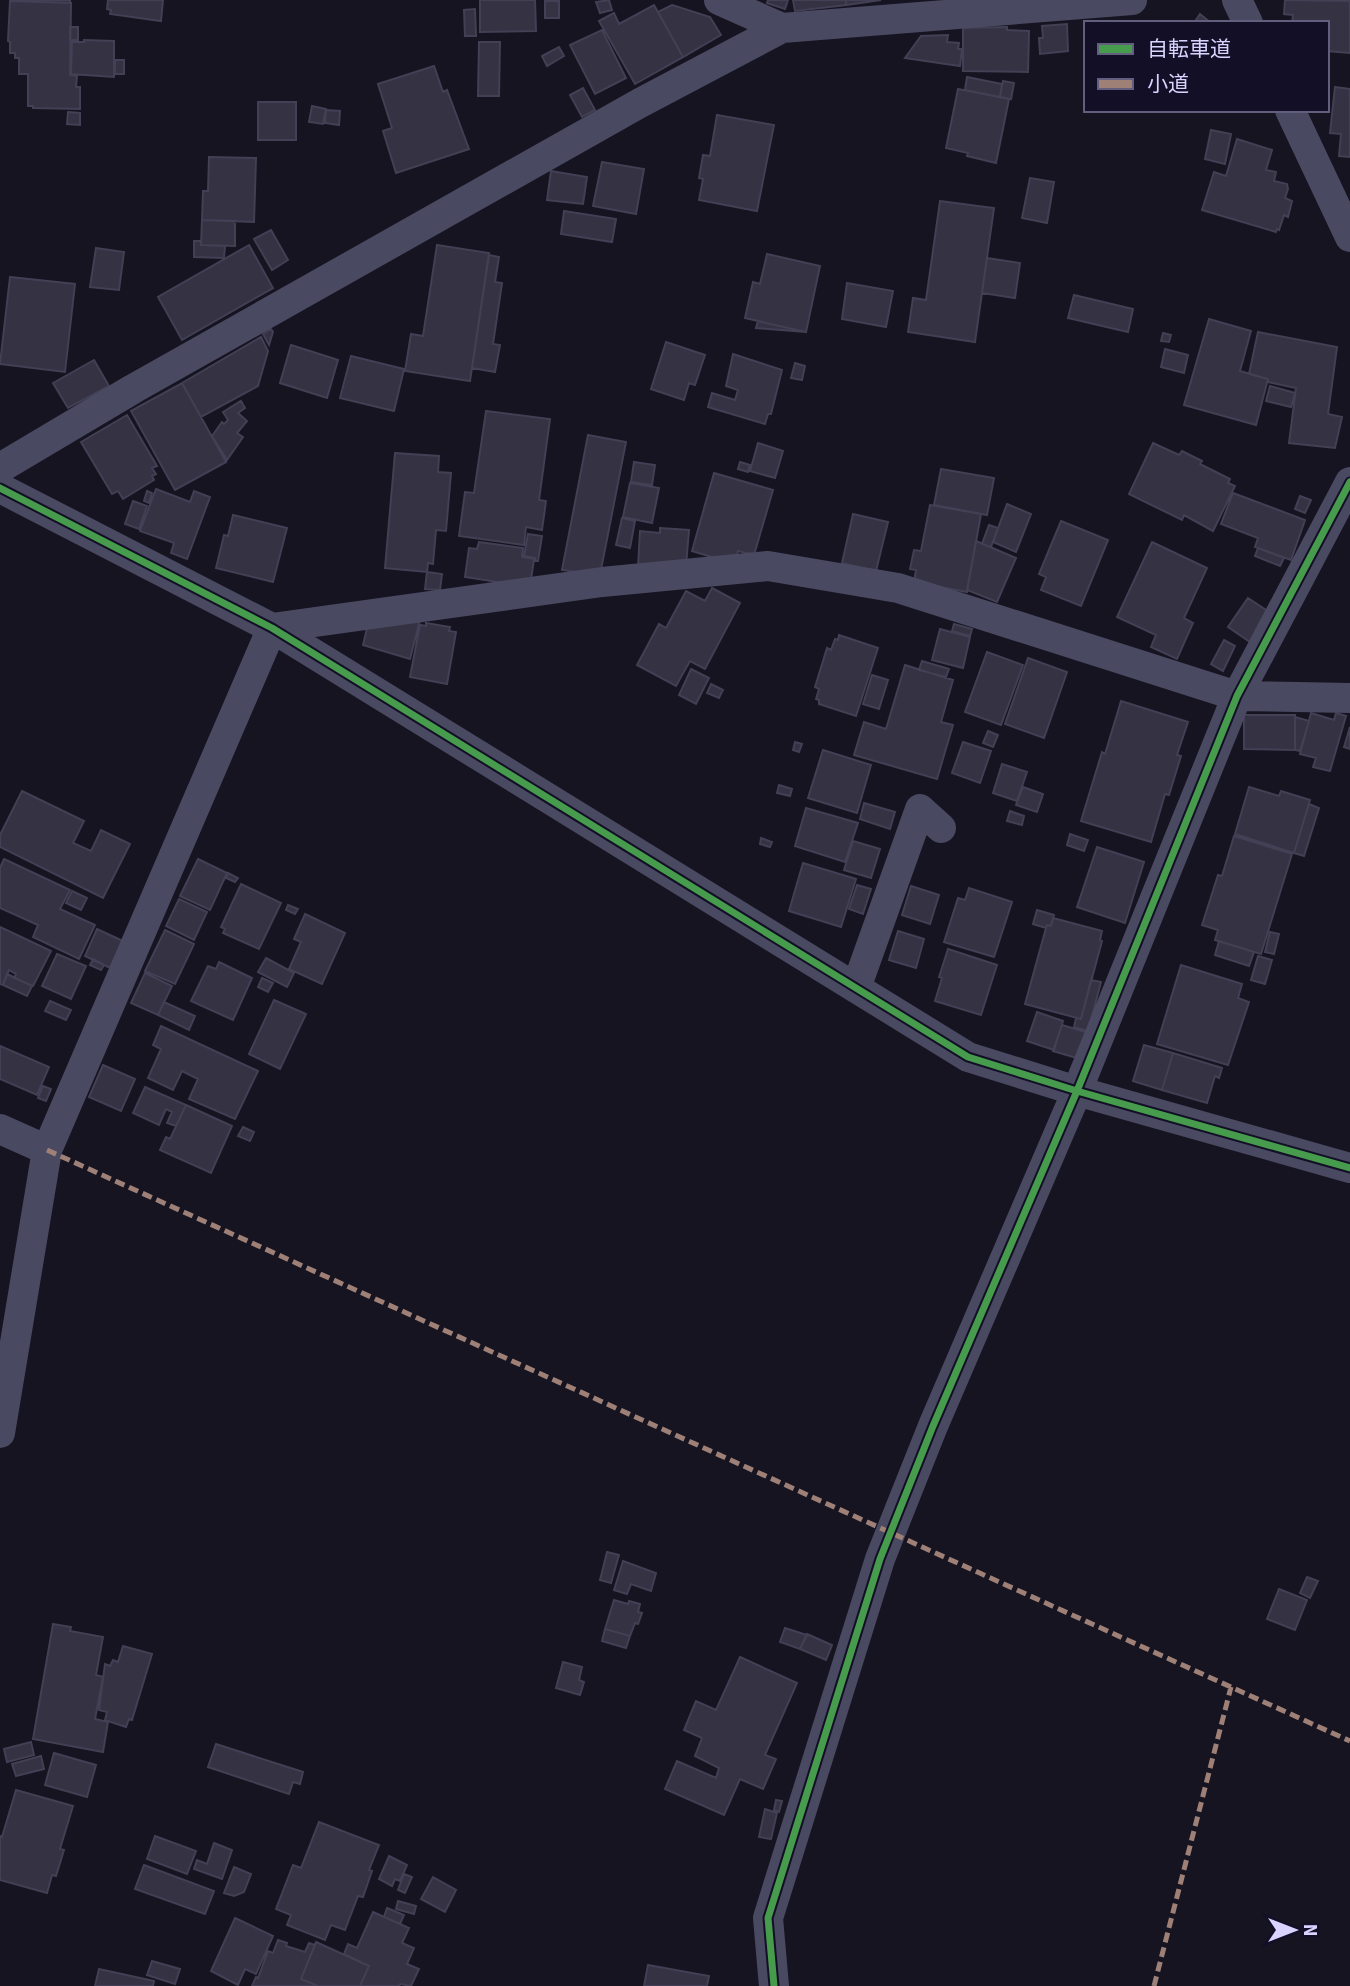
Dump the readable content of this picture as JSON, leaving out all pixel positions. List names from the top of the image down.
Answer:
{
  "legend": ["自転車道", "小道"],
  "north": "right"
}
